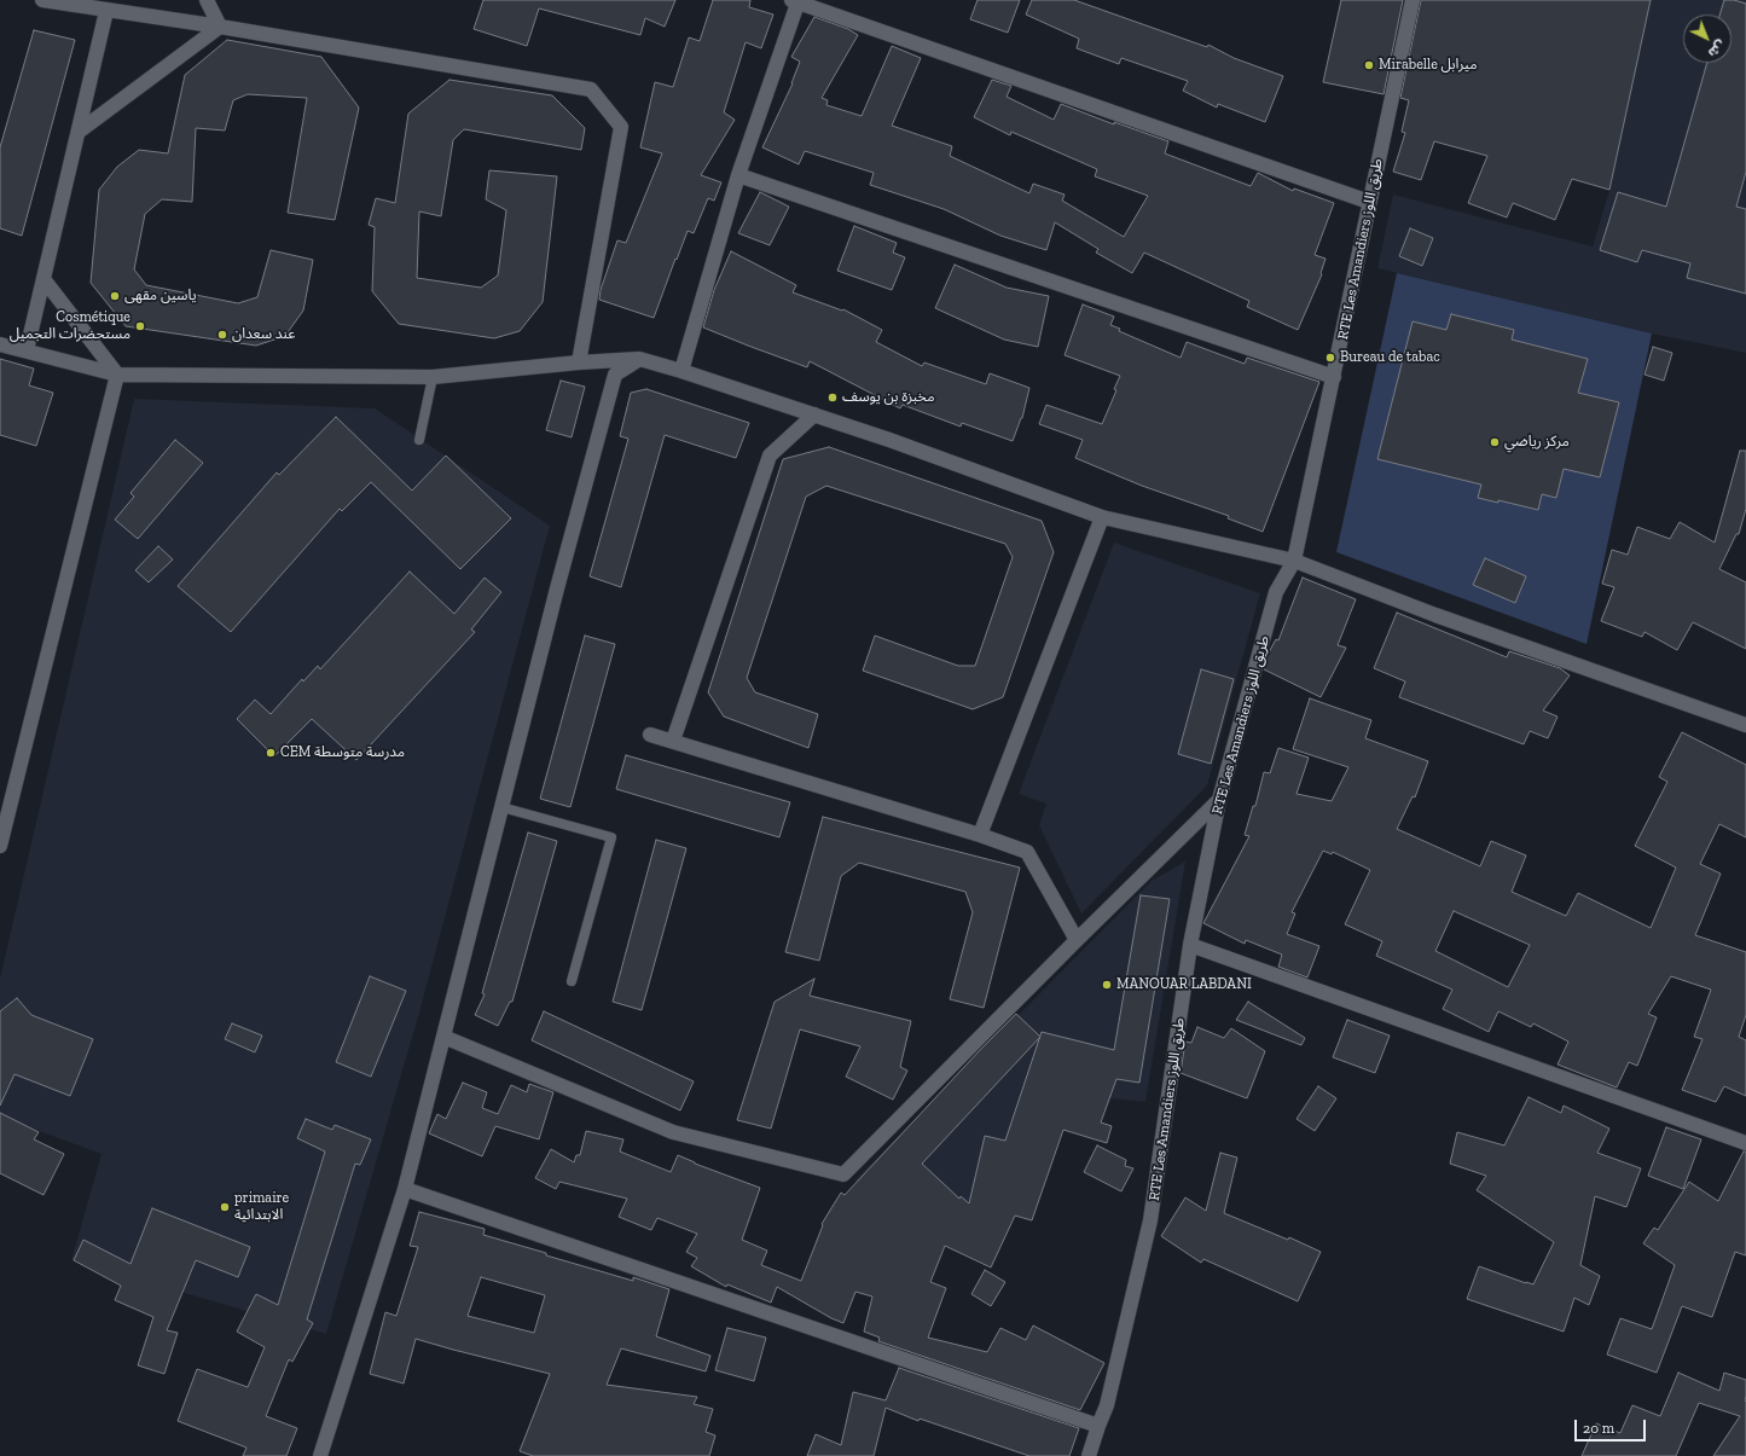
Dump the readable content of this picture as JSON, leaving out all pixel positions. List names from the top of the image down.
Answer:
{
  "streets": {
    "street": ["RTE Les Amandiers طريق اللوز"]
  },
  "places": [
    "Mirabelle ميرابل",
    "ياسين مقهى",
    "Cosmétique مستحضرات التجميل",
    "عند سعدان",
    "Bureau de tabac",
    "مخبزة بن یوسف",
    "مركز رياضي",
    "CEM مدرسة متوسطة",
    "MANOUAR LABDANI",
    "primaire الابتدائية"
  ],
  "scale_bar": "20 m",
  "north": "bottom right"
}
